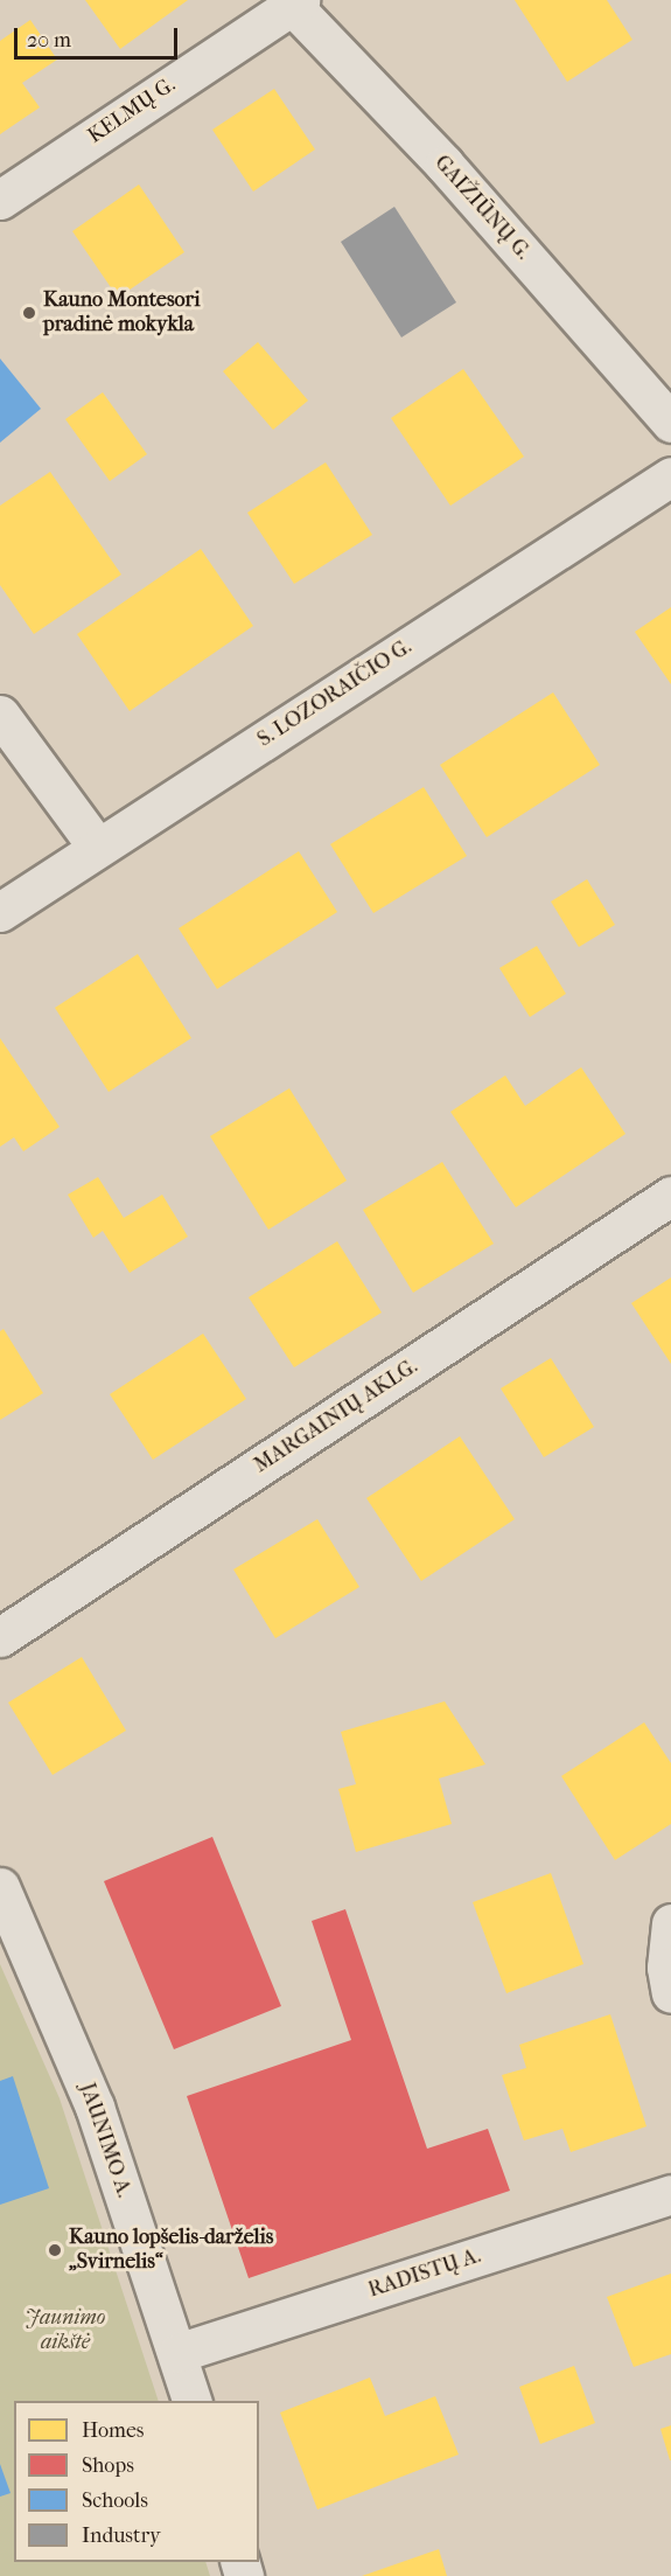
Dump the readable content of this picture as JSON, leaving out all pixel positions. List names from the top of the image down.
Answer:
{
  "streets": {
    "street": [
      "KELMŲ G.",
      "GAIŽIŪNŲ G.",
      "S. LOZORAIČIO G.",
      "MARGAINIŲ AKLG.",
      "JAUNIMO A.",
      "RADISTŲ A."
    ]
  },
  "crossings": [
    ["KELMŲ G.", "GAIŽIŪNŲ G."],
    ["JAUNIMO A.", "RADISTŲ A."]
  ],
  "parks": ["Jaunimo aikštė"],
  "places": ["Kauno Montesori pradinė mokykla", "Kauno lopšelis-darželis „Svirnelis“"],
  "legend": [
    "Homes",
    "Shops",
    "Schools",
    "Industry"
  ],
  "scale_bar": "20 m"
}
